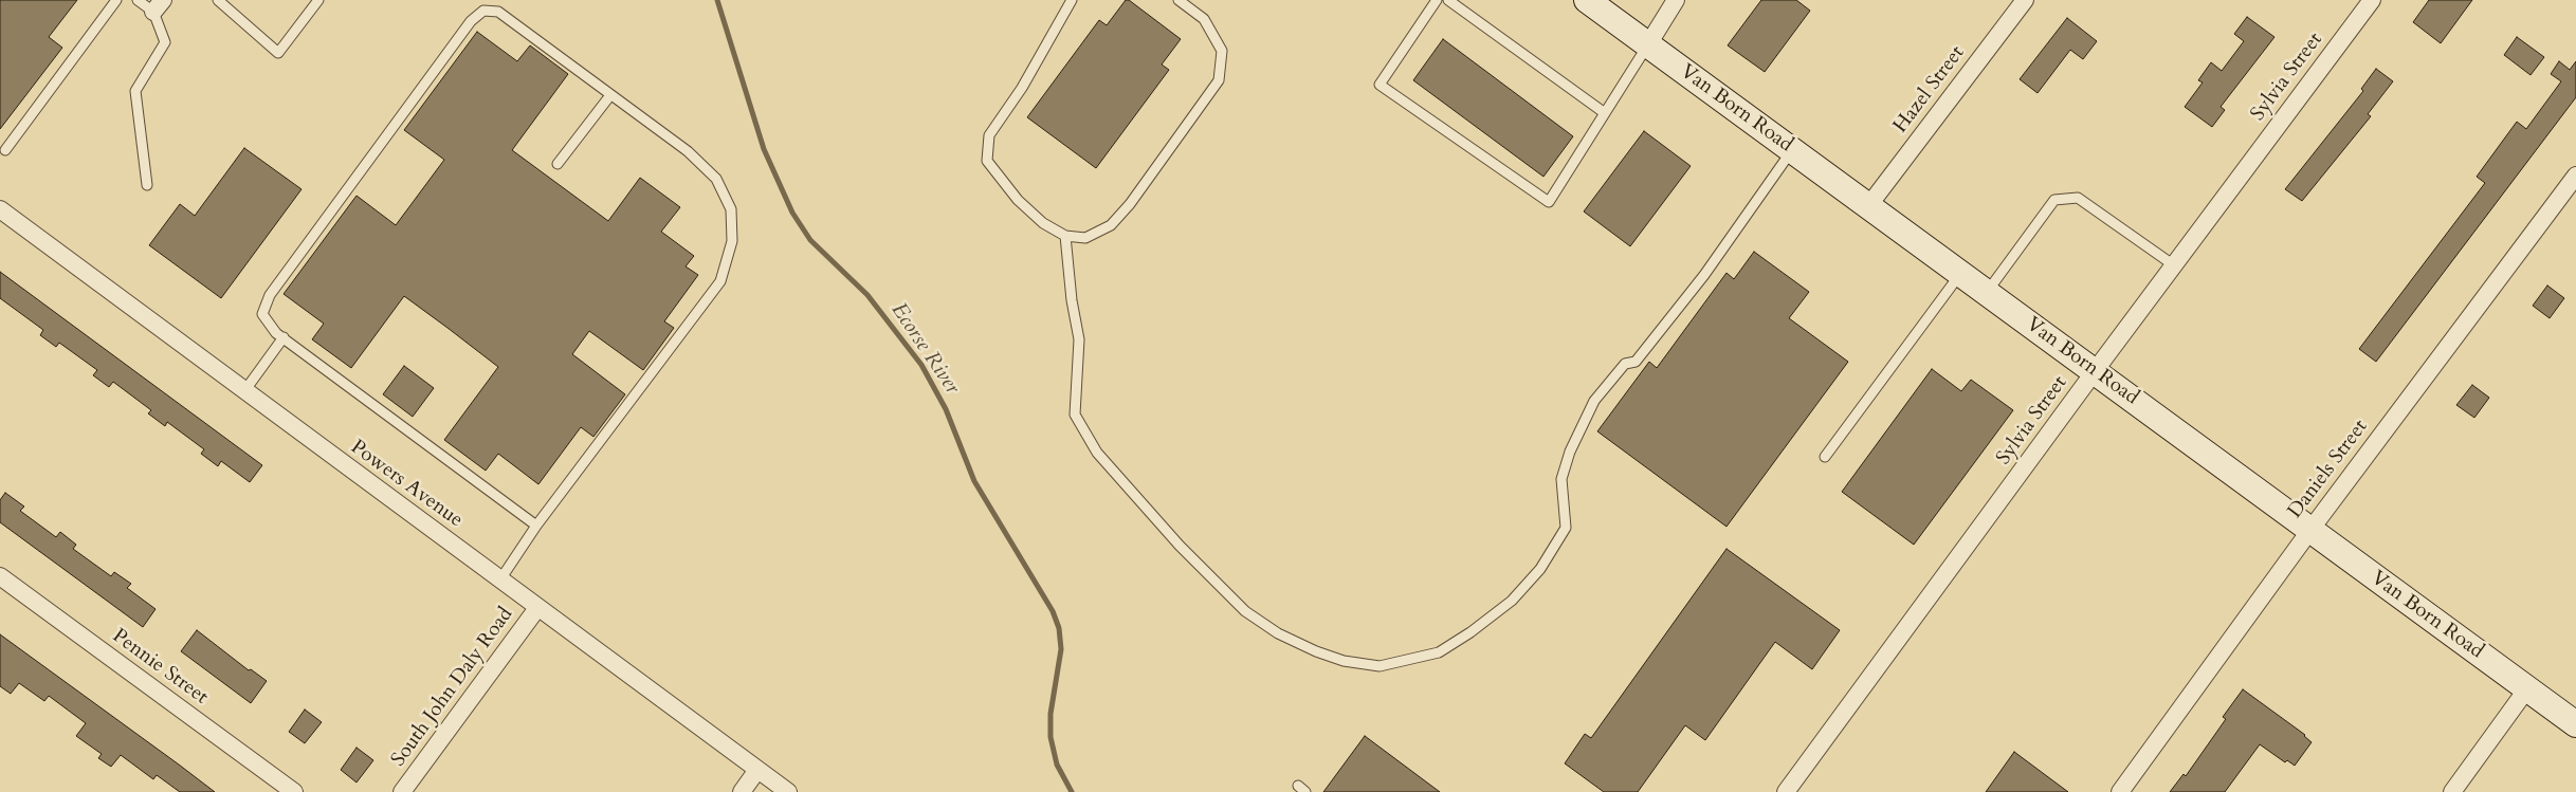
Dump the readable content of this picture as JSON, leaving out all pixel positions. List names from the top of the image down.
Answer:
{
  "streets": {
    "main road": ["Van Born Road"],
    "street": [
      "Sylvia Street",
      "Hazel Street",
      "Daniels Street",
      "Powers Avenue",
      "Pennie Street",
      "South John Daly Road"
    ]
  },
  "crossings": [
    ["Sylvia Street", "Van Born Road"],
    ["Hazel Street", "Van Born Road"],
    ["Van Born Road", "Daniels Street"],
    ["Powers Avenue", "South John Daly Road"]
  ],
  "water": ["Ecorse River"]
}
